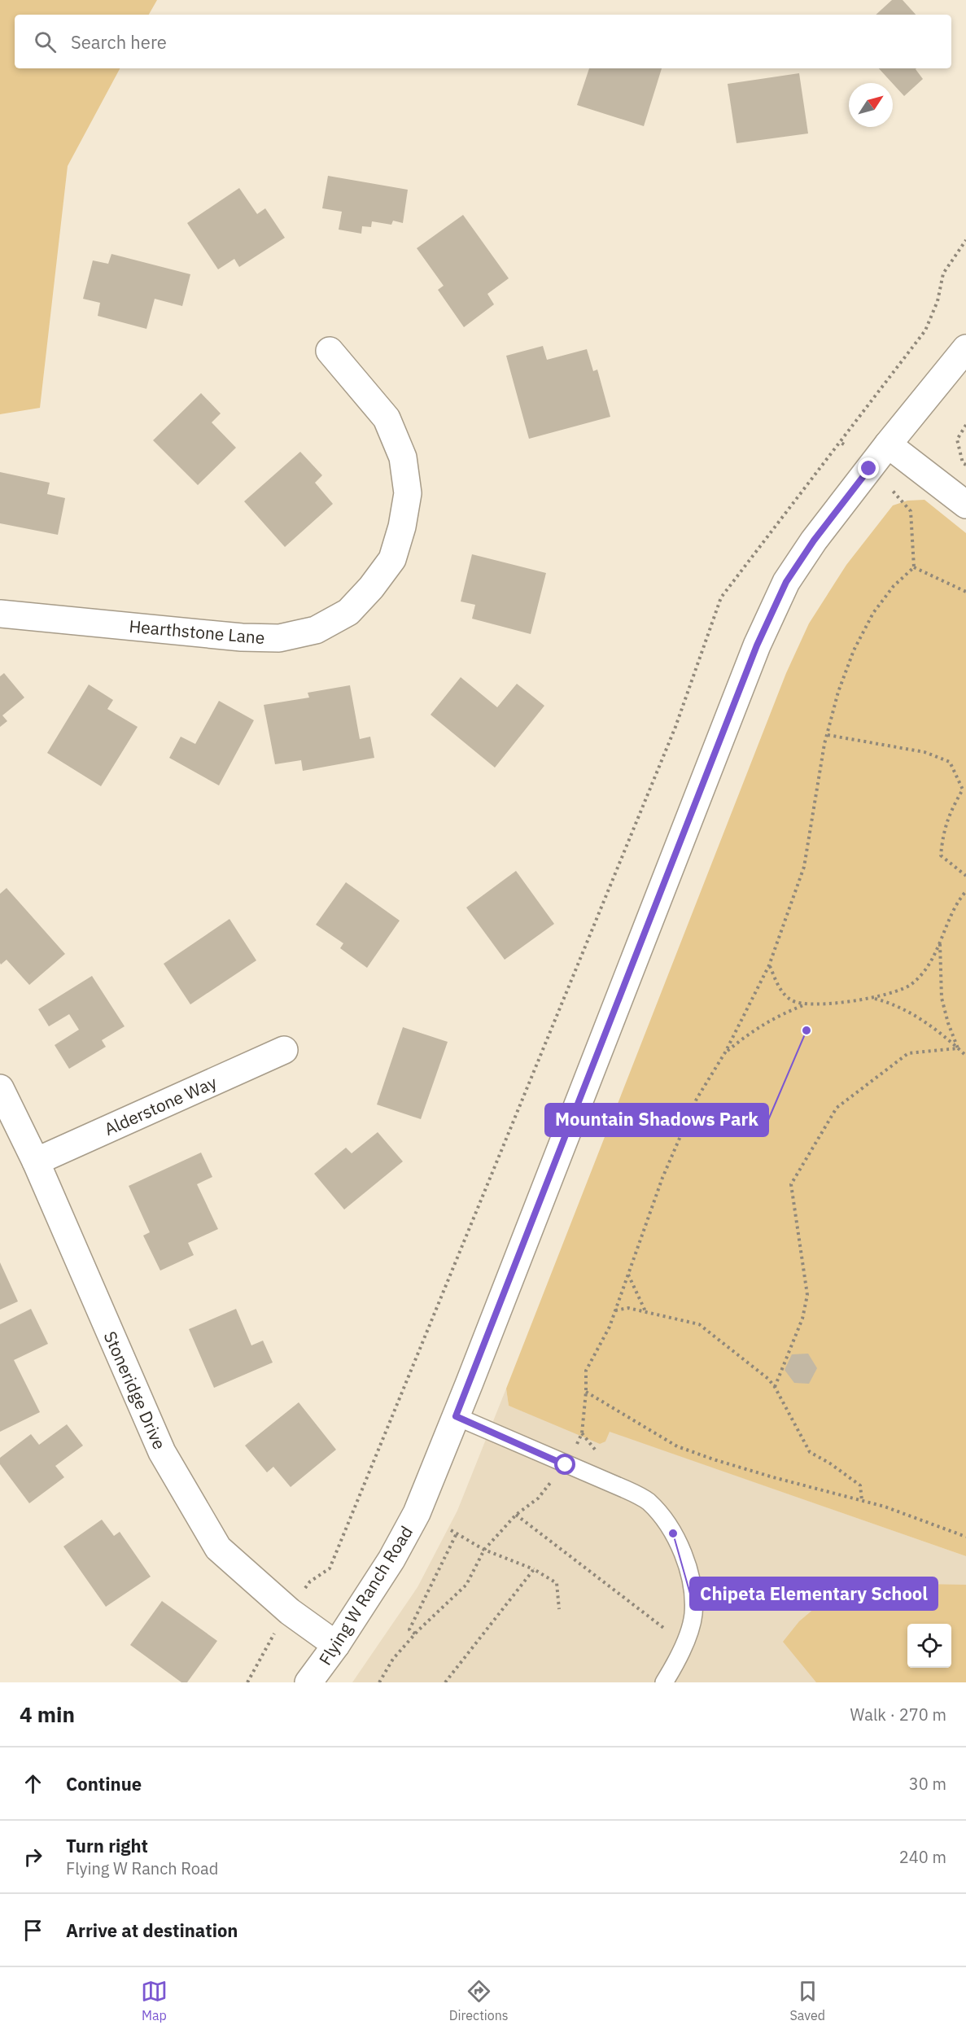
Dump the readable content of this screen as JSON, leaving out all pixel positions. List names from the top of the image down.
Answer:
{
  "streets": {
    "street": [
      "Hearthstone Lane",
      "Alderstone Way",
      "Stoneridge Drive",
      "Flying W Ranch Road"
    ]
  },
  "crossings": [
    ["Alderstone Way", "Stoneridge Drive"],
    ["Stoneridge Drive", "Flying W Ranch Road"]
  ],
  "places": ["Mountain Shadows Park", "Chipeta Elementary School"],
  "north": "top right",
  "page": {
    "search": "Search here",
    "heading": ["4 min", "Walk · 270 m"],
    "list": [
      ["Continue", "30 m"],
      ["Turn right", "Flying W Ranch Road", "240 m"],
      "Arrive at destination"
    ],
    "nav": ["Map", "Directions", "Saved"]
  }
}
